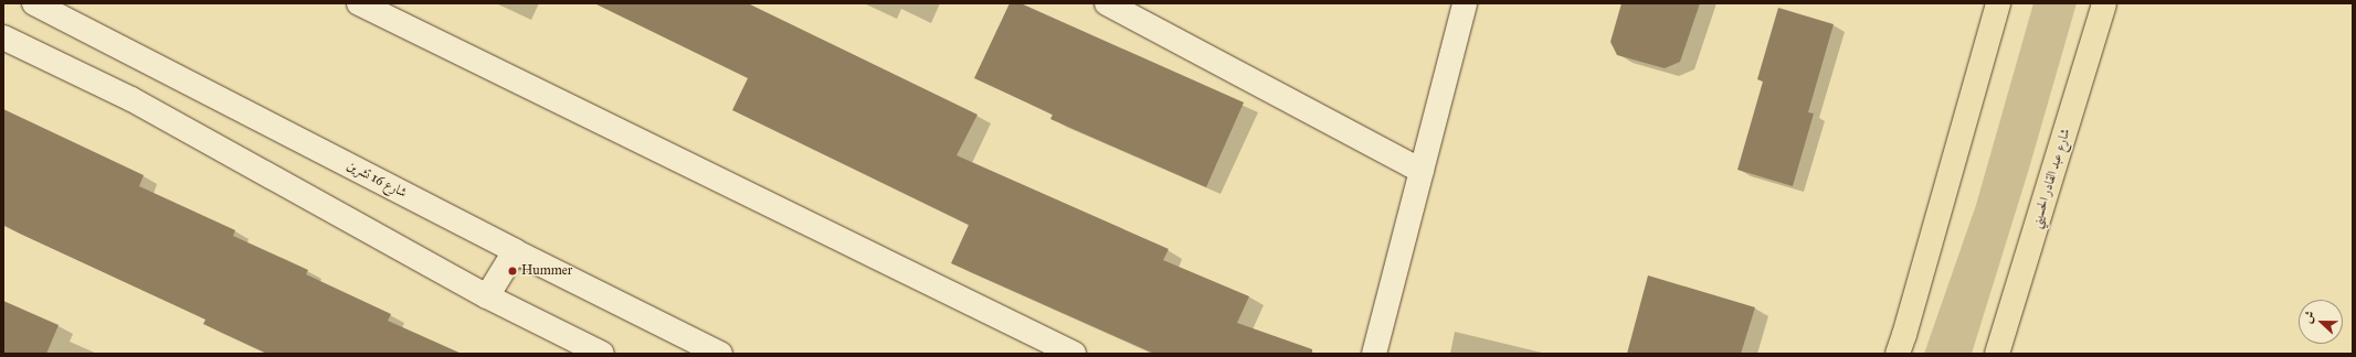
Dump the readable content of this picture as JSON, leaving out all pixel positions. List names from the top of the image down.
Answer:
{
  "streets": {
    "main road": ["شارع عبد القادر الحسيني"],
    "street": ["شارع 16 تشرين"]
  },
  "places": ["Hummer"],
  "north": "left"
}
